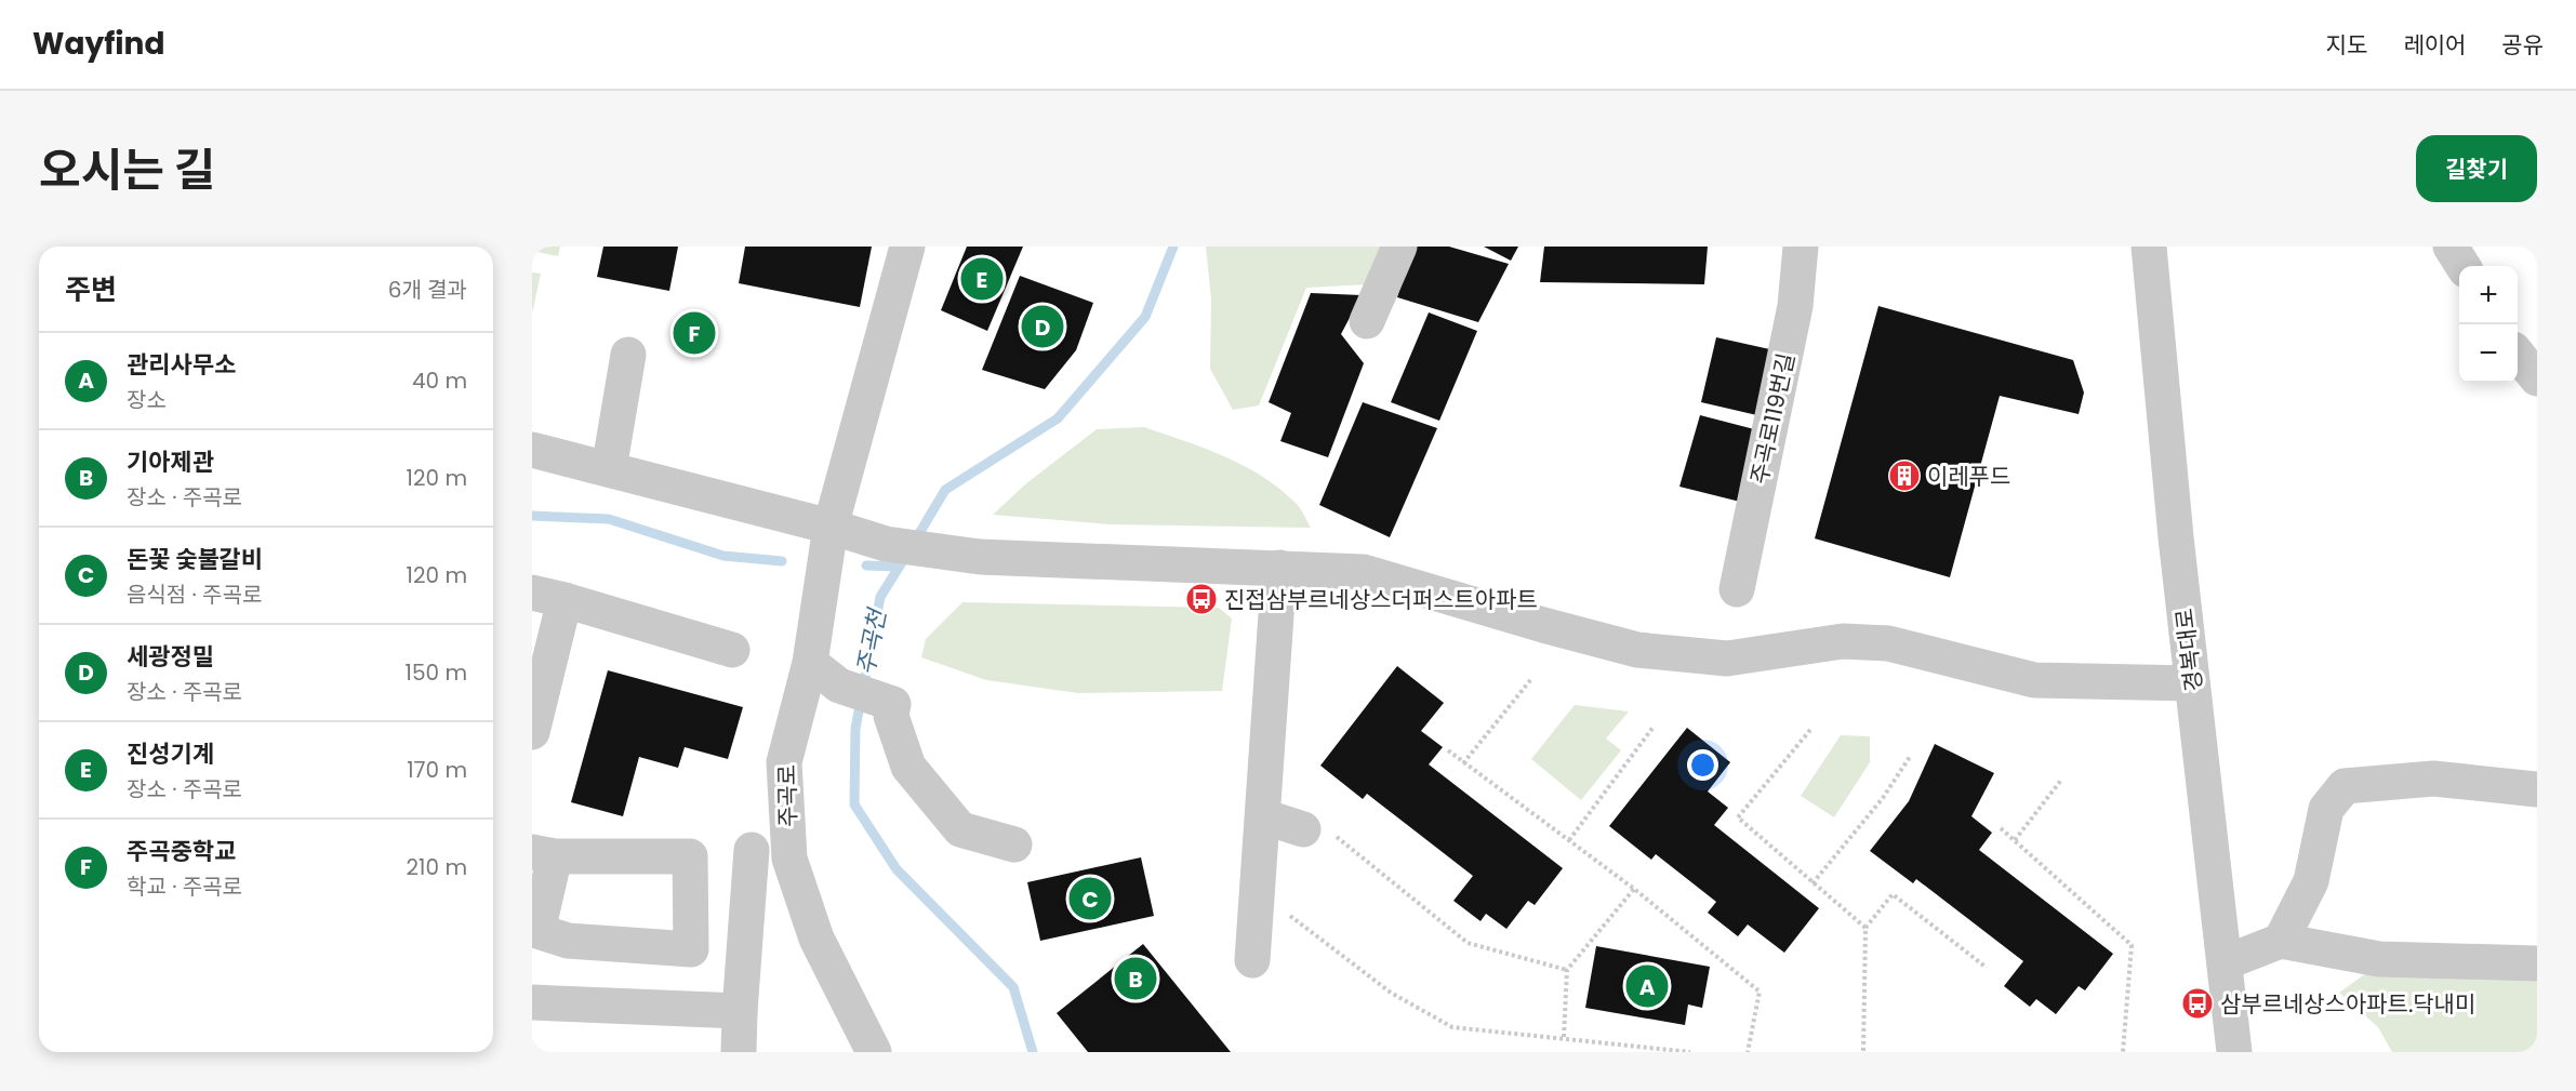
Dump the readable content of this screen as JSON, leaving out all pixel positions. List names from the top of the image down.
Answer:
{
  "streets": {
    "street": ["주곡로119번길", "경복대로", "주곡로"]
  },
  "water": ["주곡천"],
  "places": {
    "building": ["이레푸드"],
    "bus stop": ["진접삼부르네상스더퍼스트아파트", "삼부르네상스아파트.닥내미"]
  },
  "page": {
    "header": "Wayfind",
    "nav": ["지도", "레이어", "공유"],
    "title": "오시는 길",
    "buttons": "길찾기",
    "heading": ["주변", "6개 결과"],
    "pins": [
      "E",
      "D",
      "F",
      "C",
      "B",
      "A"
    ],
    "map_buttons": ["+", "−"],
    "list": [
      {
        "mark": "A",
        "name": "관리사무소",
        "note": "장소",
        "value": "40 m"
      },
      {
        "mark": "B",
        "name": "기아제관",
        "note": "장소 · 주곡로",
        "value": "120 m"
      },
      {
        "mark": "C",
        "name": "돈꽃 숯불갈비",
        "note": "음식점 · 주곡로",
        "value": "120 m"
      },
      {
        "mark": "D",
        "name": "세광정밀",
        "note": "장소 · 주곡로",
        "value": "150 m"
      },
      {
        "mark": "E",
        "name": "진성기계",
        "note": "장소 · 주곡로",
        "value": "170 m"
      },
      {
        "mark": "F",
        "name": "주곡중학교",
        "note": "학교 · 주곡로",
        "value": "210 m"
      }
    ]
  }
}
